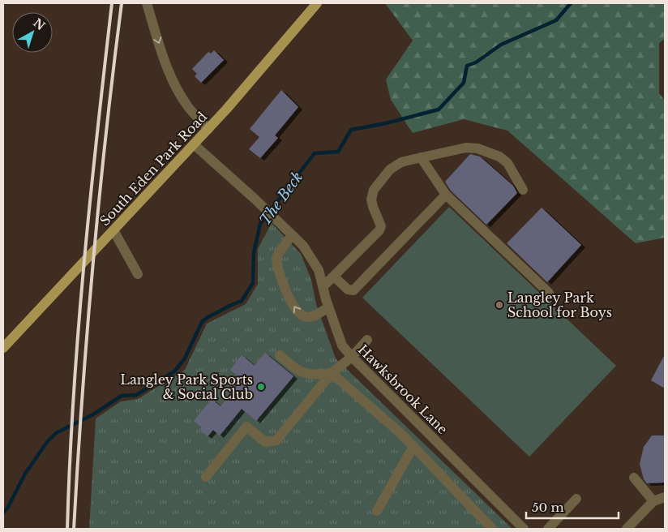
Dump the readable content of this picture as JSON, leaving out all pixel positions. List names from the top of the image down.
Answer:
{
  "streets": {
    "main road": ["South Eden Park Road"],
    "street": ["Hawksbrook Lane"]
  },
  "crossings": [
    ["South Eden Park Road", "Hawksbrook Lane"]
  ],
  "water": ["The Beck"],
  "places": ["Langley Park School for Boys", "Langley Park Sports & Social Club"],
  "scale_bar": "50 m",
  "north": "top right"
}
